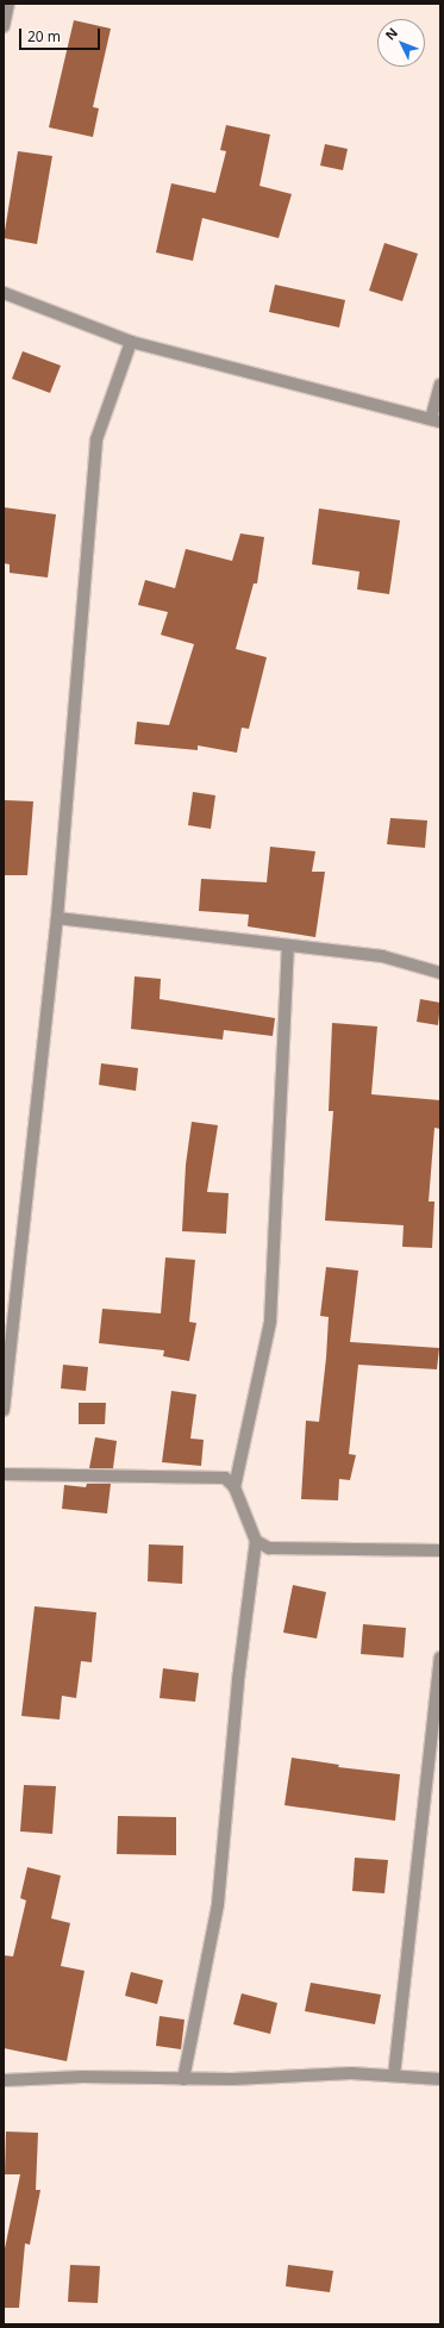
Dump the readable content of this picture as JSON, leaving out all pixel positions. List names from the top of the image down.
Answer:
{
  "scale_bar": "20 m",
  "north": "top left"
}
